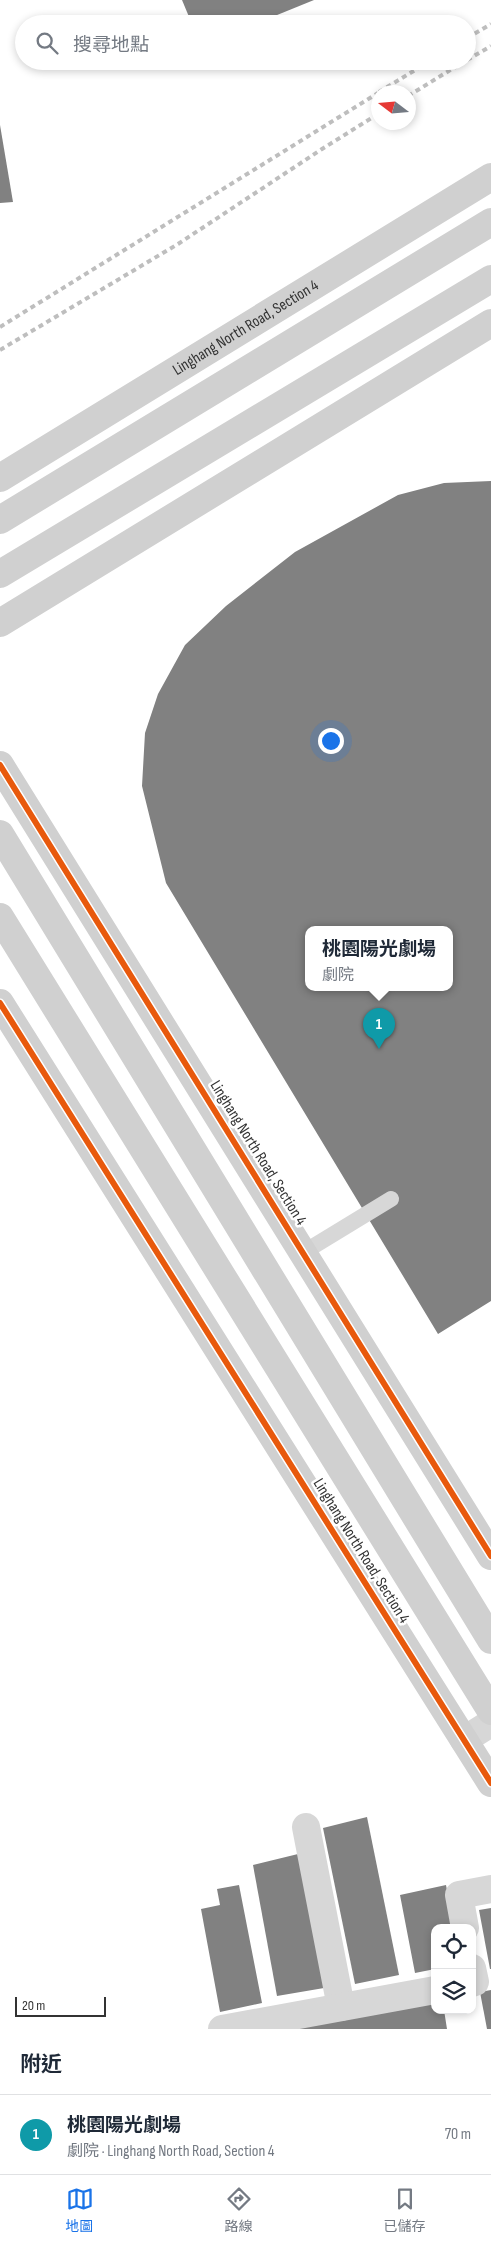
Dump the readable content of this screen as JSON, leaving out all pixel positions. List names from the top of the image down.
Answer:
{
  "streets": {
    "main road": ["Linghang North Road, Section 4"]
  },
  "scale_bar": "20 m",
  "north": "left",
  "page": {
    "search": "搜尋地點",
    "popup": ["桃園陽光劇場", "劇院"],
    "pins": "1",
    "scale": "20 m",
    "heading": "附近",
    "list": [
      {
        "mark": "1",
        "name": "桃園陽光劇場",
        "note": "劇院 · Linghang North Road, Section 4",
        "value": "70 m"
      }
    ],
    "nav": ["地圖", "路線", "已儲存"]
  }
}
